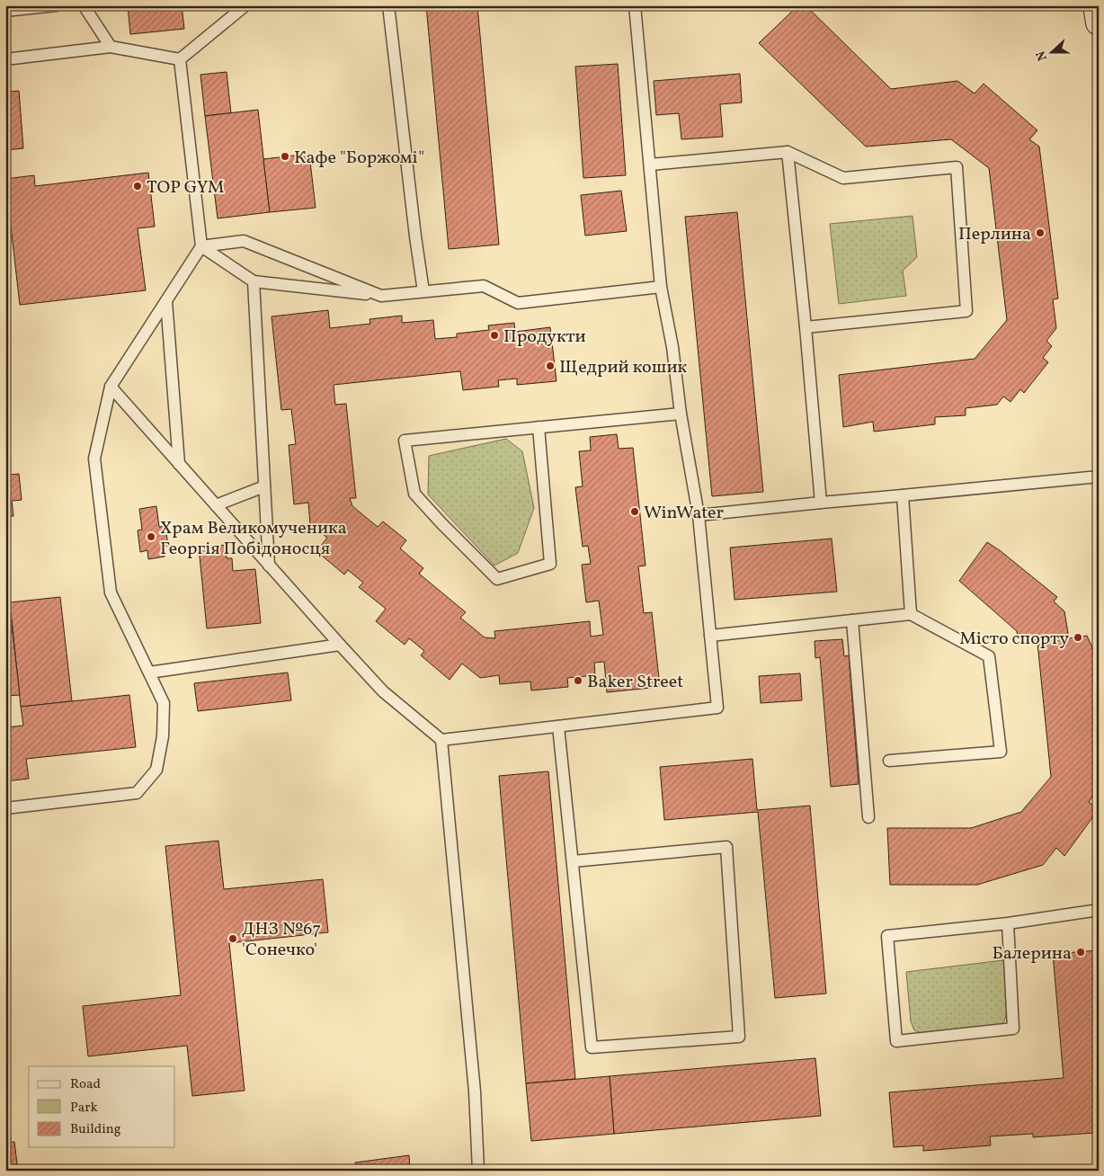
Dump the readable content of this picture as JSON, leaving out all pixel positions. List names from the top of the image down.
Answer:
{
  "places": [
    "Кафе \"Боржомі\"",
    "TOP GYM",
    "Перлина",
    "Продукти",
    "Щедрий кошик",
    "WinWater",
    "Храм Великомученика Георгія Побідоносця",
    "Місто спорту",
    "Baker Street",
    "ДНЗ №67 'Сонечко'",
    "Балерина"
  ],
  "legend": ["Road", "Park", "Building"],
  "north": "left"
}
